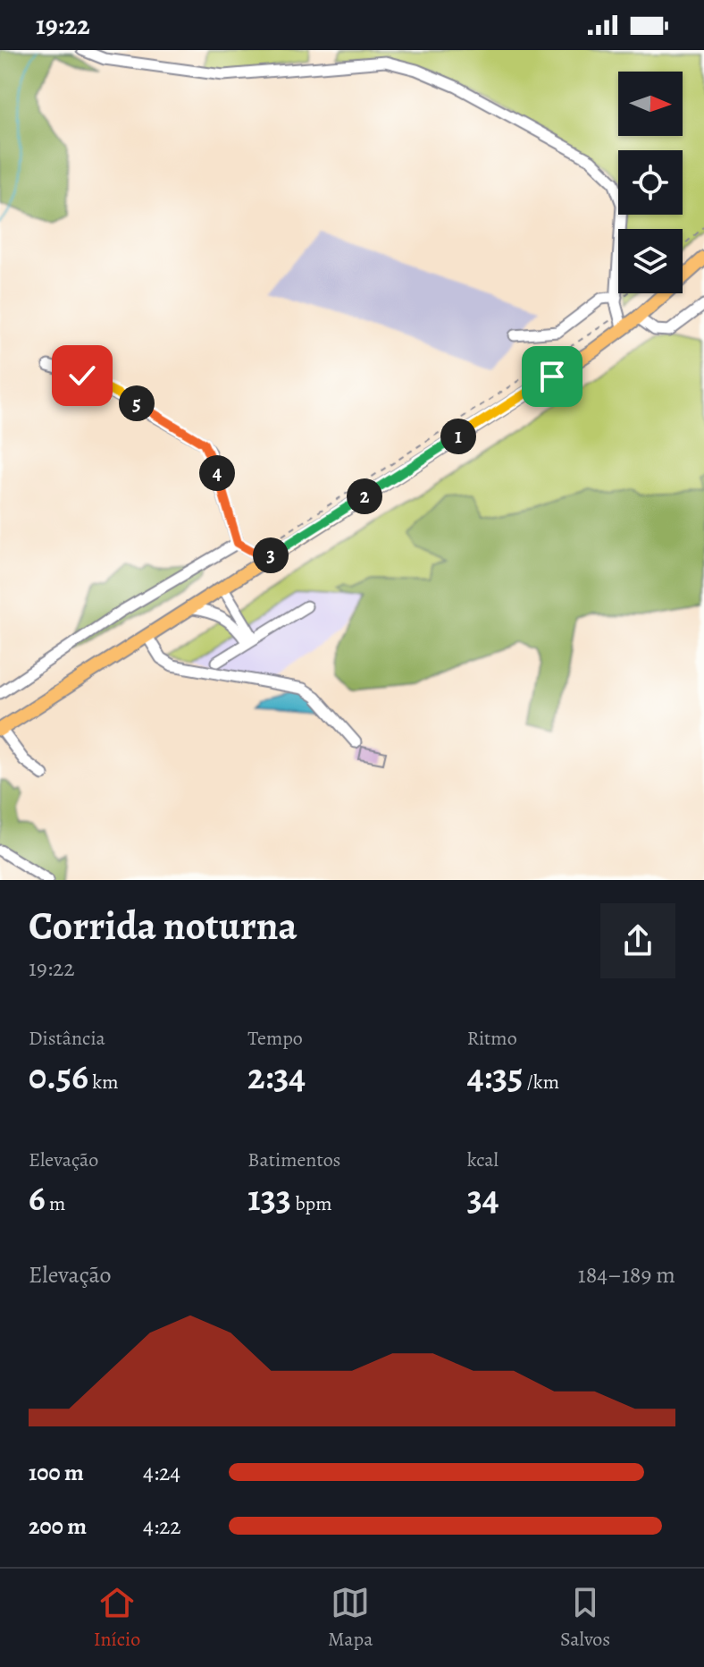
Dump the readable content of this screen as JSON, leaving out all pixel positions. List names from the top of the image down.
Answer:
{
  "north": "right",
  "page": {
    "status": "19:22",
    "pins": [
      "5",
      "1",
      "4",
      "2",
      "3"
    ],
    "heading": ["Corrida noturna", "19:22"],
    "stats": [
      ["Distância", "0.56 km"],
      ["Tempo", "2:34"],
      ["Ritmo", "4:35 /km"],
      ["Elevação", "6 m"],
      ["Batimentos", "133 bpm"],
      ["kcal", "34"]
    ],
    "chart": ["Elevação", "184–189 m"],
    "list": [
      {
        "name": "100 m",
        "note": "4:24"
      },
      {
        "name": "200 m",
        "note": "4:22"
      }
    ],
    "tabs": ["Início", "Mapa", "Salvos"]
  }
}
